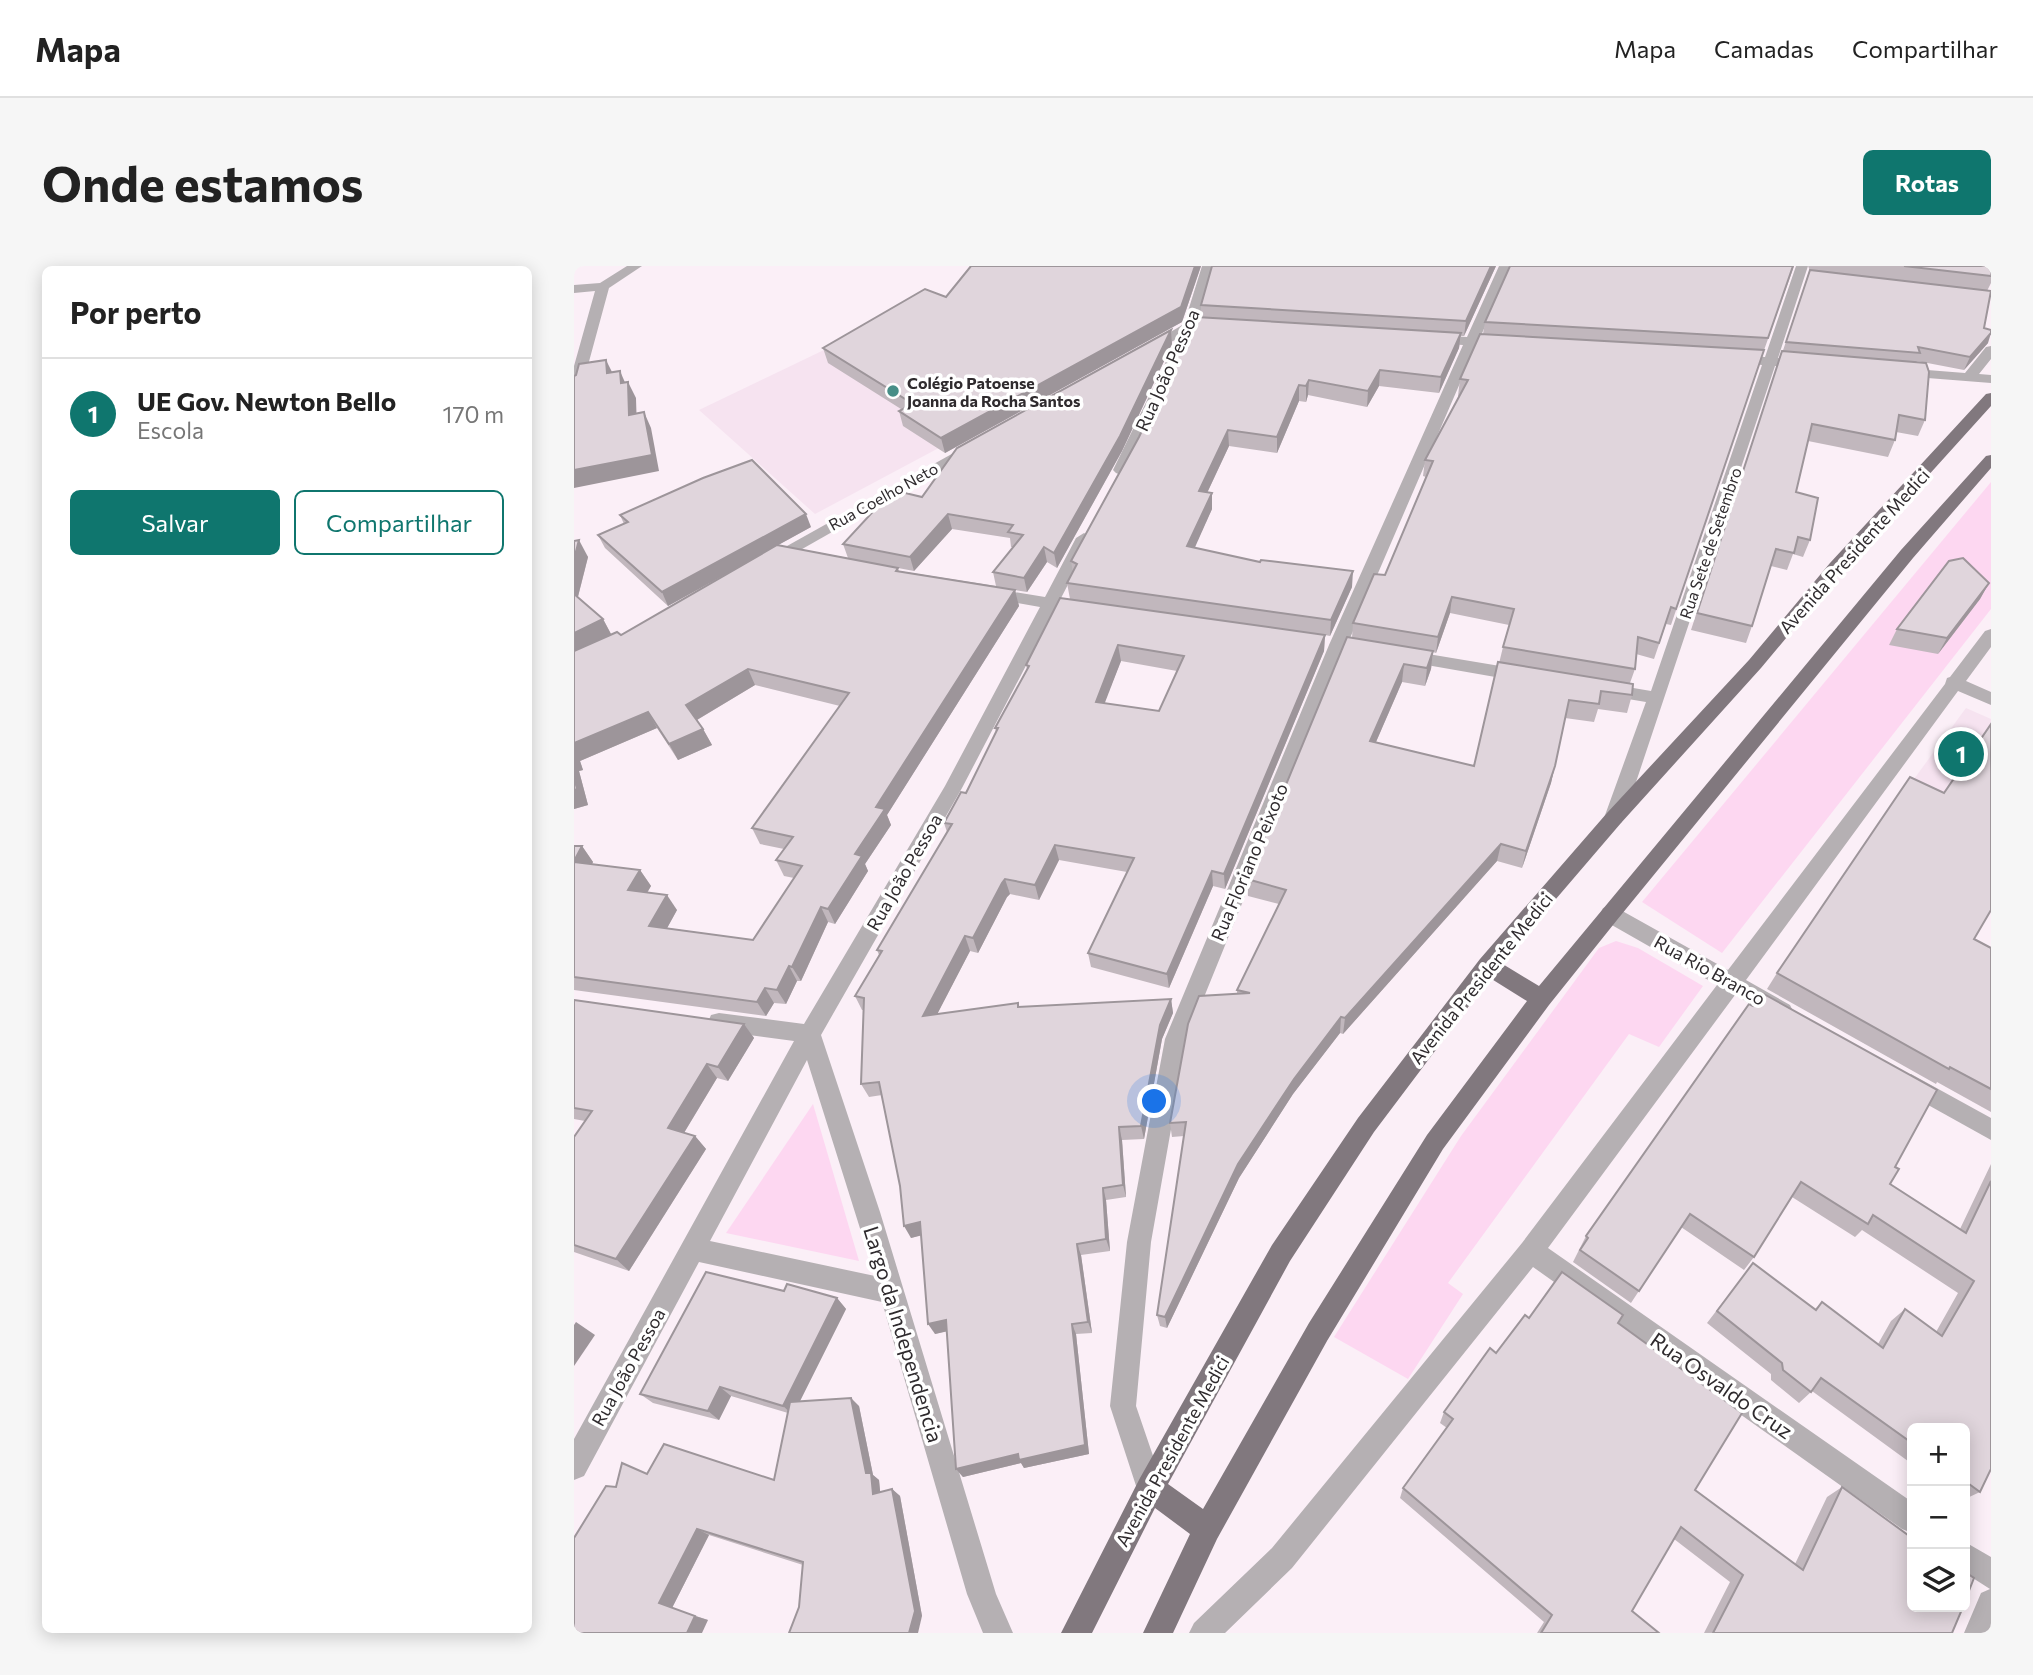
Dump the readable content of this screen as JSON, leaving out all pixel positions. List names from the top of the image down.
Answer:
{
  "streets": {
    "main road": ["Avenida Presidente Medici"],
    "street": [
      "Rua João Pessoa",
      "Rua Coelho Neto",
      "Rua Sete de Setembro",
      "Rua Floriano Peixoto",
      "Rua Rio Branco",
      "Largo da Independencia",
      "Rua Osvaldo Cruz"
    ]
  },
  "crossings": [
    ["Rua João Pessoa", "Largo da Independencia"],
    ["Rua Sete de Setembro", "Avenida Presidente Medici"],
    ["Avenida Presidente Medici", "Rua Floriano Peixoto"]
  ],
  "places": ["Colégio Patoense Joanna da Rocha Santos"],
  "page": {
    "header": "Mapa",
    "nav": ["Mapa", "Camadas", "Compartilhar"],
    "buttons": [
      "Rotas",
      ["Salvar", "Compartilhar"]
    ],
    "title": "Onde estamos",
    "heading": "Por perto",
    "list": [
      {
        "mark": "1",
        "name": "UE Gov. Newton Bello",
        "note": "Escola",
        "value": "170 m"
      }
    ],
    "pins": "1",
    "map_buttons": ["+", "−"]
  }
}
